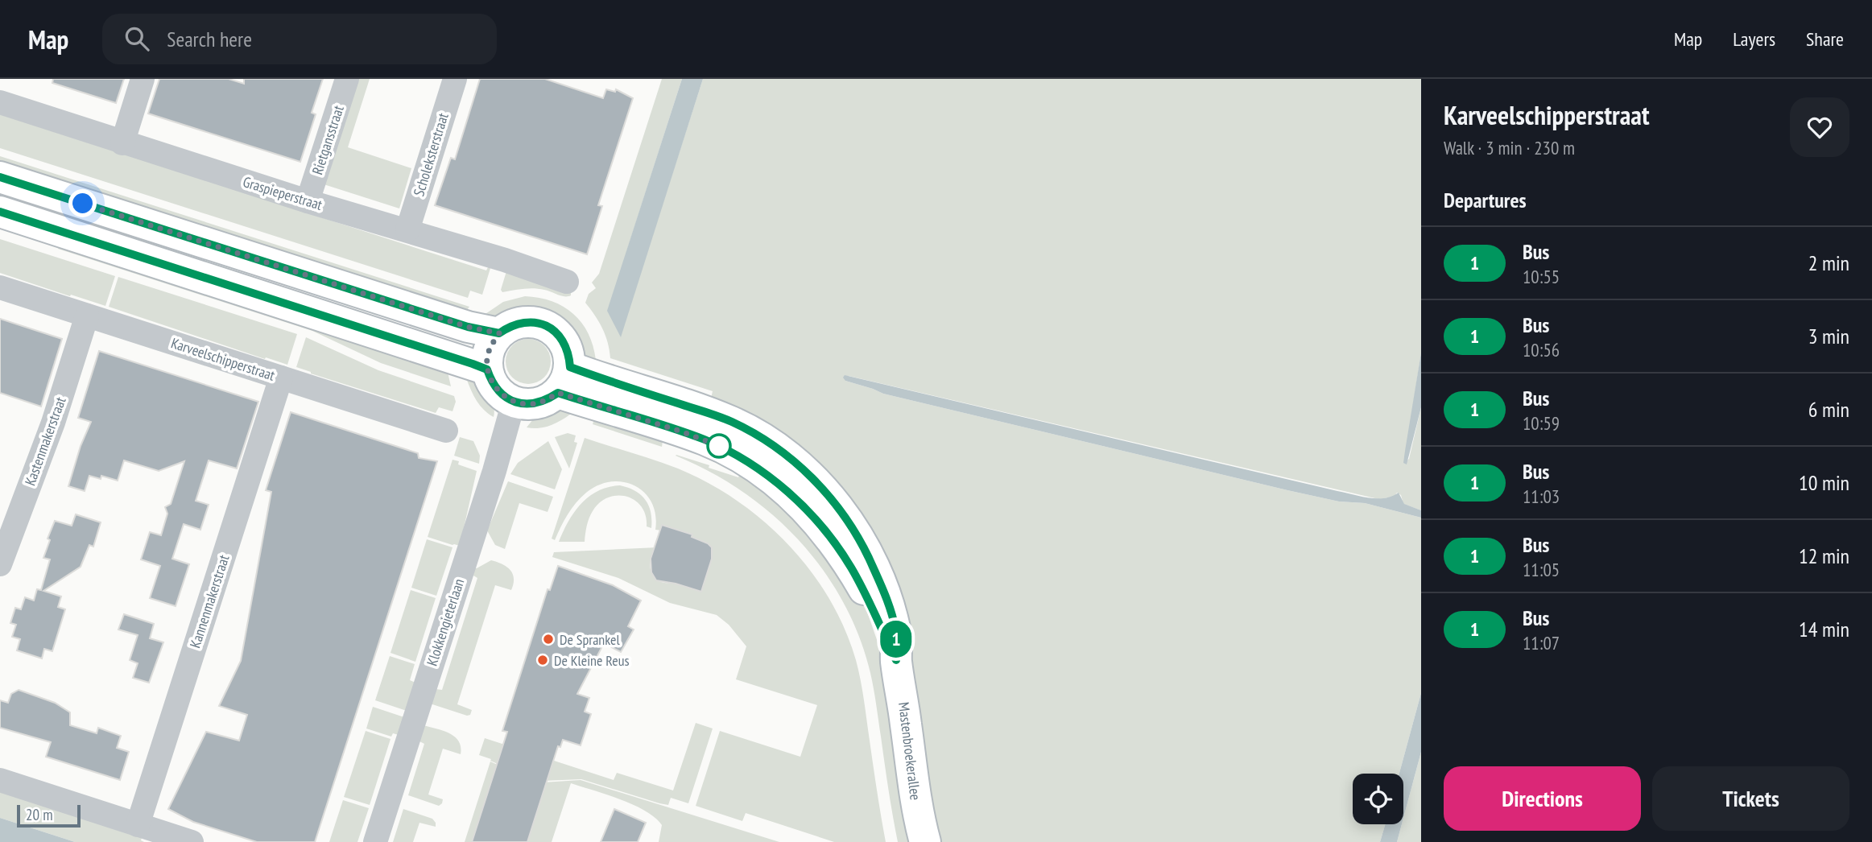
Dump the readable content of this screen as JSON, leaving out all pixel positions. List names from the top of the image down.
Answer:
{
  "streets": {
    "main road": ["Mastenbroekerallee"],
    "street": [
      "Rietgansstraat",
      "Scholeksterstraat",
      "Graspieperstraat",
      "Karveelschipperstraat",
      "Kastenmakerstraat",
      "Kannenmakerstraat",
      "Klokkengieterlaan"
    ]
  },
  "crossings": [
    ["Rietgansstraat", "Graspieperstraat"],
    ["Scholeksterstraat", "Graspieperstraat"],
    ["Karveelschipperstraat", "Kastenmakerstraat"],
    ["Karveelschipperstraat", "Kannenmakerstraat"],
    ["Klokkengieterlaan", "Mastenbroekerallee"]
  ],
  "places": ["De Sprankel", "De Kleine Reus"],
  "lines": ["bus line 1"],
  "scale_bar": "20 m",
  "page": {
    "header": "Map",
    "search": "Search here",
    "nav": ["Map", "Layers", "Share"],
    "on_map": "1",
    "heading": [
      ["Karveelschipperstraat", "Walk · 3 min · 230 m"],
      "Departures"
    ],
    "list": [
      {
        "mark": "1",
        "name": "Bus",
        "note": "10:55",
        "value": "2 min"
      },
      {
        "mark": "1",
        "name": "Bus",
        "note": "10:56",
        "value": "3 min"
      },
      {
        "mark": "1",
        "name": "Bus",
        "note": "10:59",
        "value": "6 min"
      },
      {
        "mark": "1",
        "name": "Bus",
        "note": "11:03",
        "value": "10 min"
      },
      {
        "mark": "1",
        "name": "Bus",
        "note": "11:05",
        "value": "12 min"
      },
      {
        "mark": "1",
        "name": "Bus",
        "note": "11:07",
        "value": "14 min"
      }
    ],
    "buttons": ["Directions", "Tickets"],
    "scale": "20 m"
  }
}
